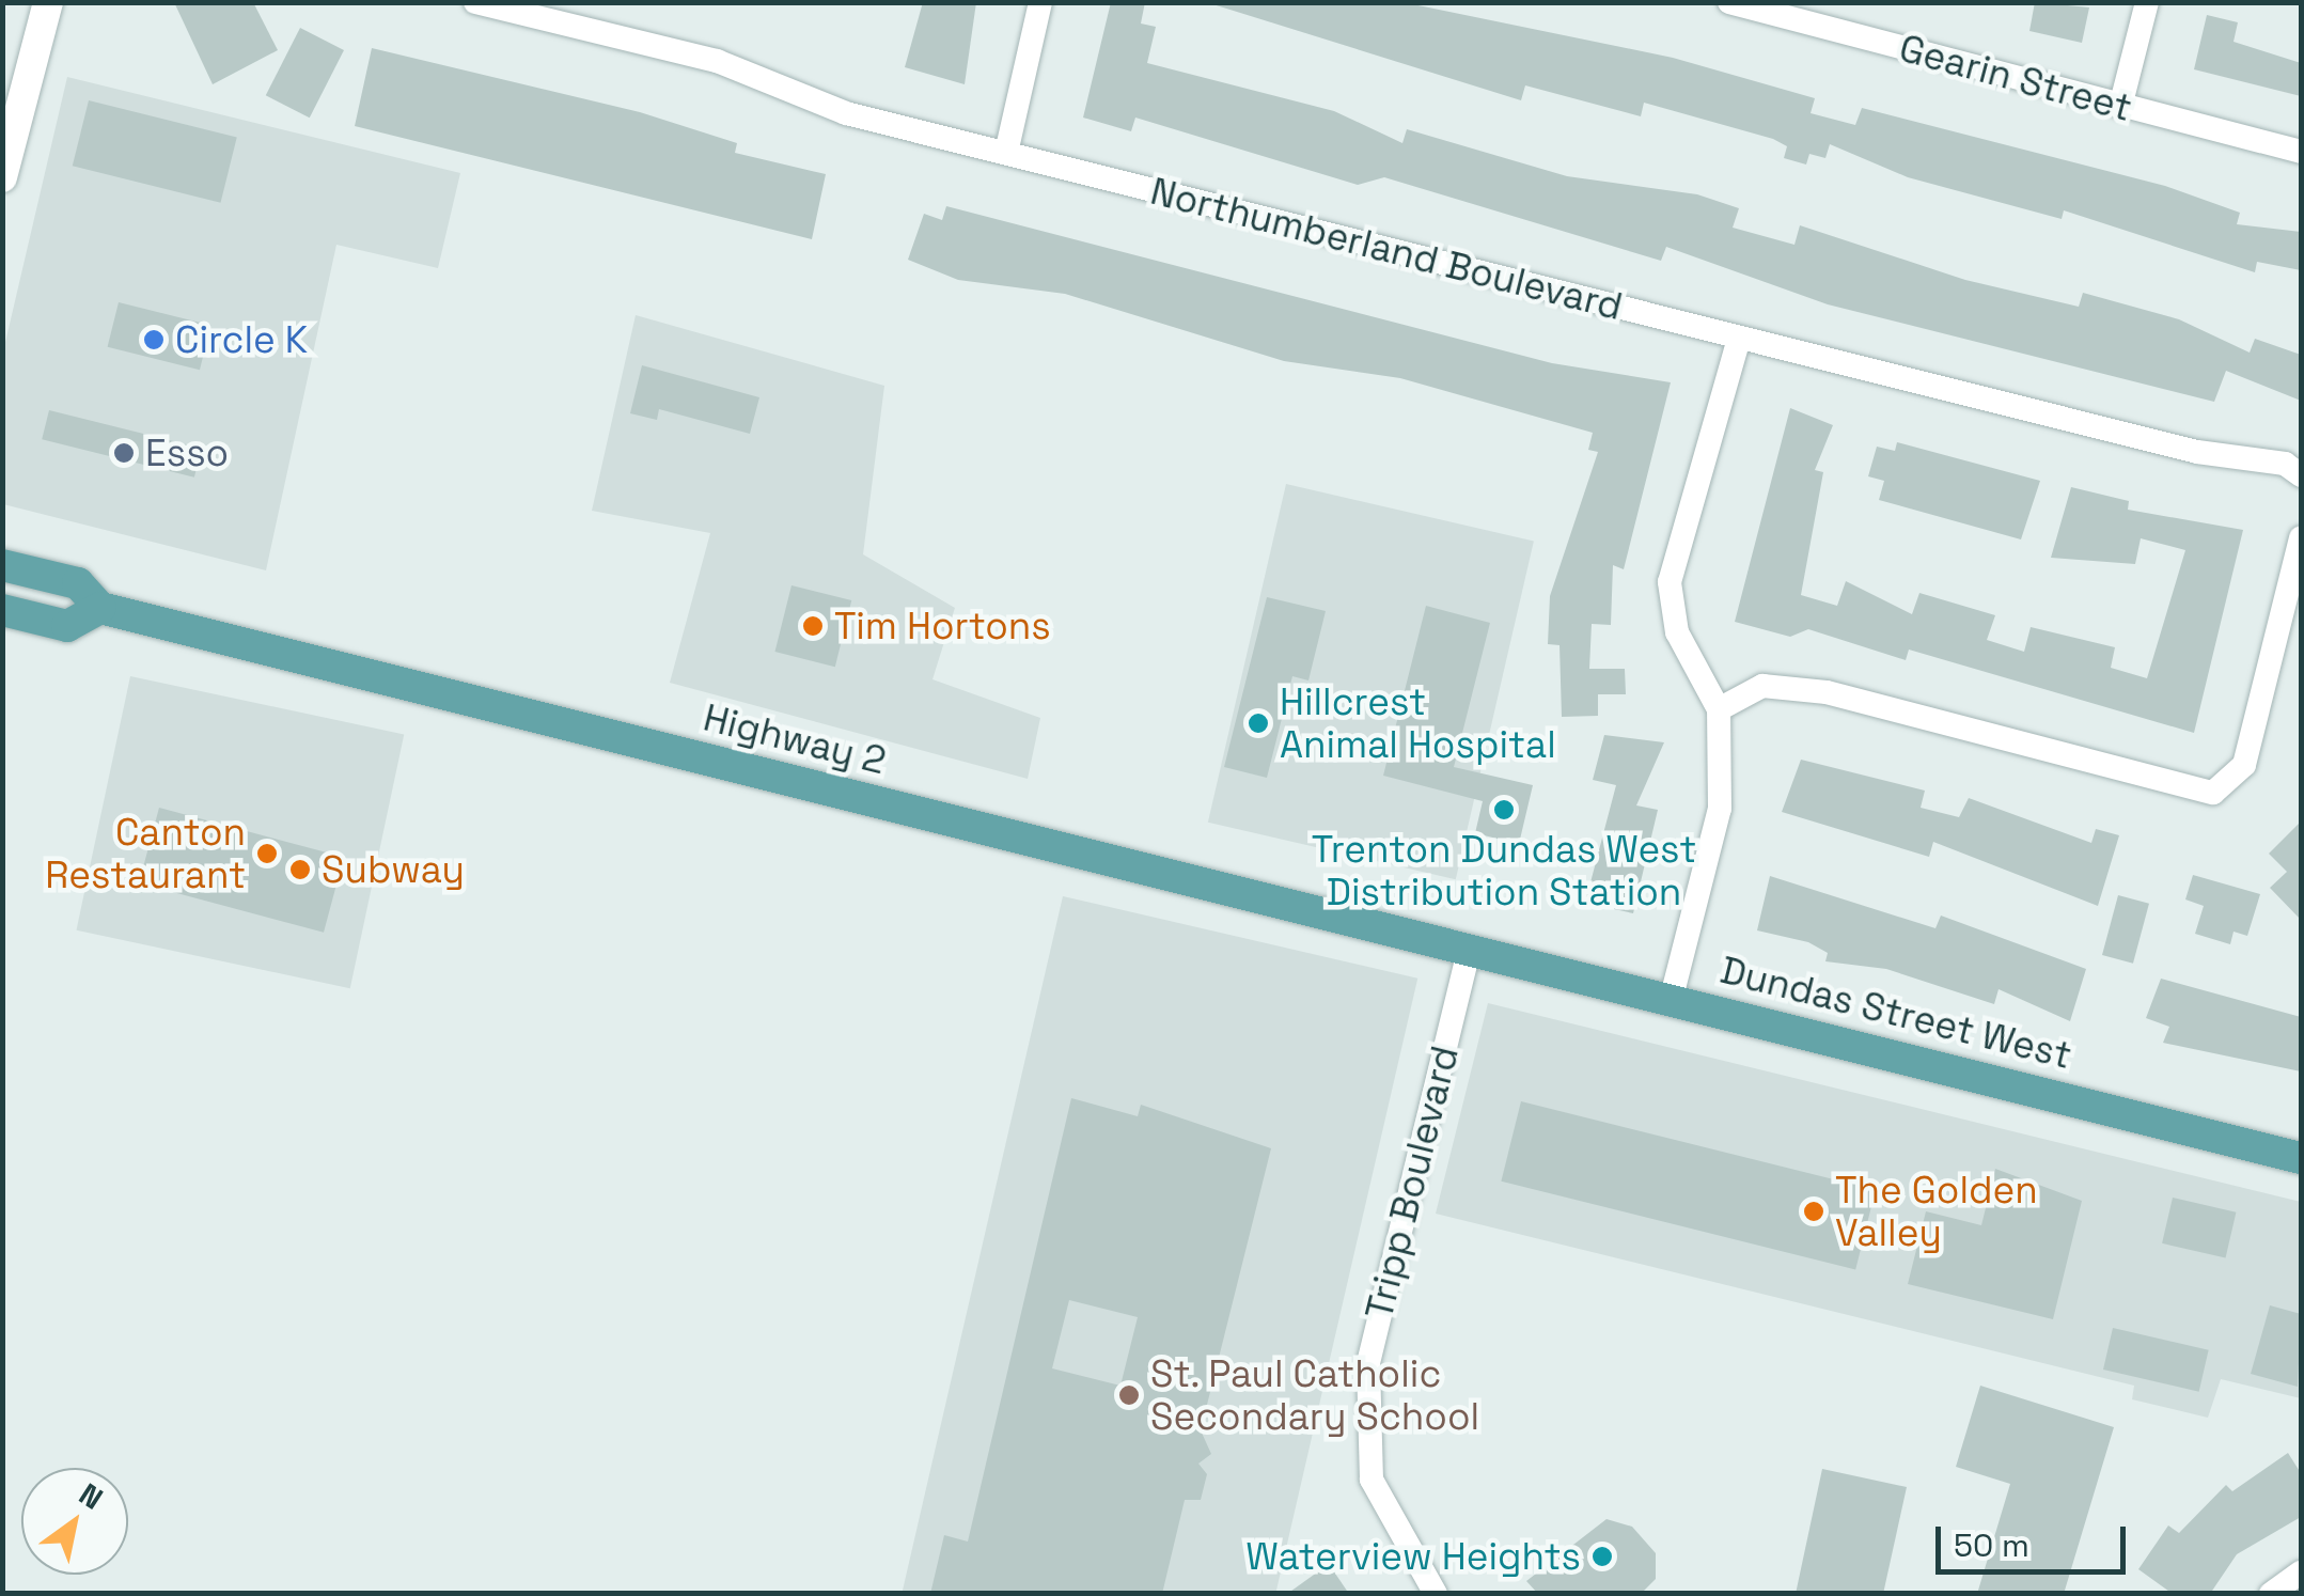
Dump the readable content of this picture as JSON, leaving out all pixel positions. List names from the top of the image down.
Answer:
{
  "streets": {
    "main road": ["Highway 2", "Dundas Street West"],
    "street": ["Gearin Street", "Northumberland Boulevard", "Tripp Boulevard"]
  },
  "crossings": [
    ["Highway 2", "Dundas Street West"],
    ["Highway 2", "Tripp Boulevard"],
    ["Dundas Street West", "Tripp Boulevard"]
  ],
  "places": [
    "Circle K",
    "Esso",
    "Tim Hortons",
    "Hillcrest Animal Hospital",
    "Trenton Dundas West Distribution Station",
    "Canton Restaurant",
    "Subway",
    "The Golden Valley",
    "St. Paul Catholic Secondary School",
    "Waterview Heights"
  ],
  "scale_bar": "50 m",
  "north": "top right"
}
